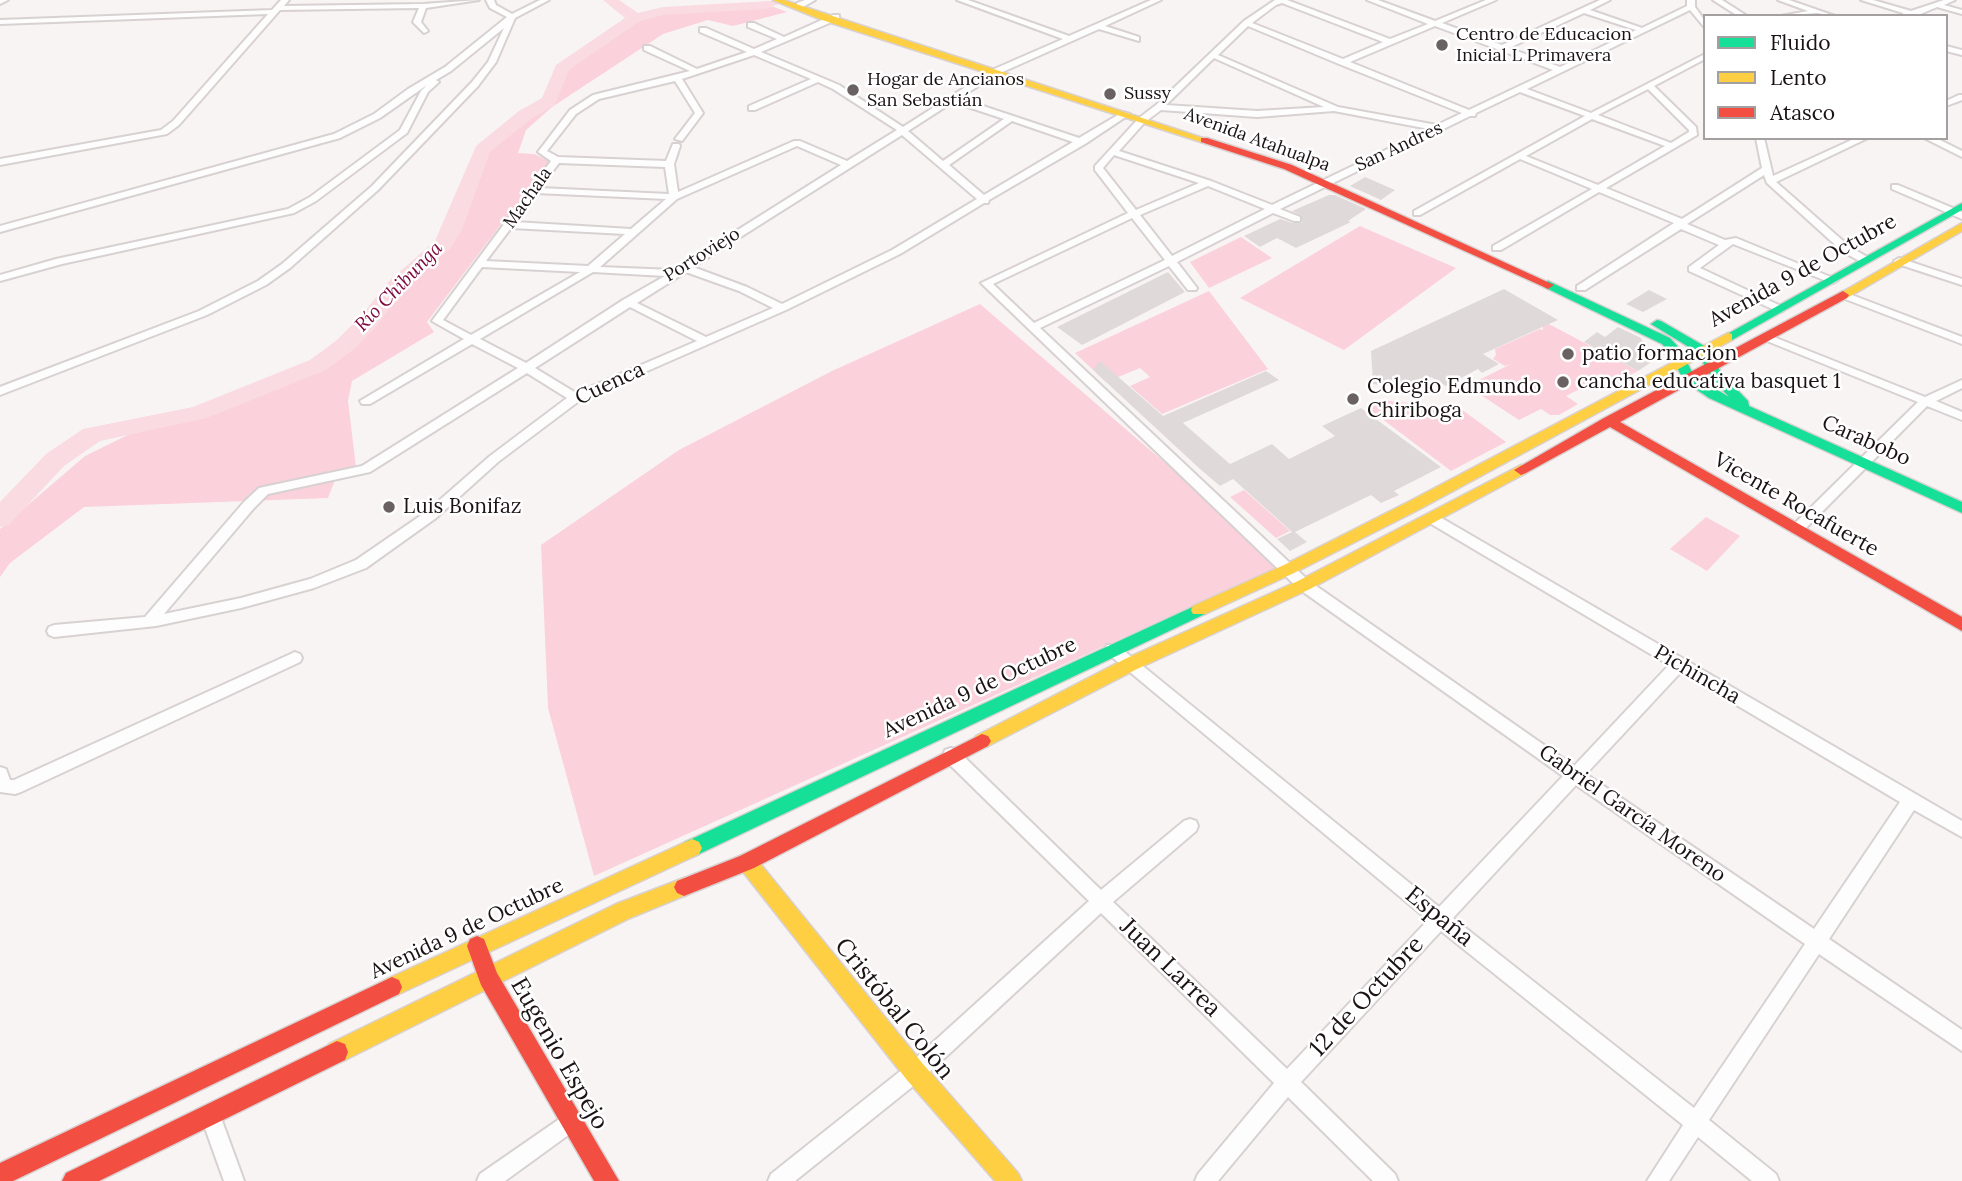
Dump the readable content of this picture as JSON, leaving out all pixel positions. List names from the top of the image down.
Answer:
{
  "streets": {
    "main road": [
      "Avenida Atahualpa",
      "Avenida 9 de Octubre",
      "Carabobo",
      "Vicente Rocafuerte",
      "Cristóbal Colón",
      "Eugenio Espejo"
    ],
    "street": [
      "San Andres",
      "Machala",
      "Portoviejo",
      "Cuenca",
      "Pichincha",
      "Gabriel García Moreno",
      "España",
      "Juan Larrea",
      "12 de Octubre"
    ]
  },
  "crossings": [
    ["Avenida Atahualpa", "San Andres"],
    ["Avenida Atahualpa", "Machala"],
    ["Avenida Atahualpa", "Portoviejo"],
    ["Avenida Atahualpa", "Avenida 9 de Octubre"],
    ["Avenida Atahualpa", "Cuenca"],
    ["Avenida Atahualpa", "Carabobo"],
    ["San Andres", "Gabriel García Moreno"],
    ["Machala", "Portoviejo"],
    ["Machala", "Cuenca"],
    ["Portoviejo", "Cuenca"],
    ["Avenida 9 de Octubre", "Carabobo"],
    ["Avenida 9 de Octubre", "Vicente Rocafuerte"],
    ["Avenida 9 de Octubre", "Pichincha"],
    ["Avenida 9 de Octubre", "Gabriel García Moreno"],
    ["Avenida 9 de Octubre", "España"],
    ["Avenida 9 de Octubre", "Juan Larrea"],
    ["Avenida 9 de Octubre", "Cristóbal Colón"],
    ["Avenida 9 de Octubre", "Eugenio Espejo"],
    ["Pichincha", "12 de Octubre"],
    ["Gabriel García Moreno", "12 de Octubre"],
    ["España", "12 de Octubre"],
    ["Juan Larrea", "12 de Octubre"]
  ],
  "water": ["Río Chibunga"],
  "places": [
    "Centro de Educacion Inicial L Primavera",
    "Hogar de Ancianos San Sebastián",
    "Sussy",
    "patio formacion",
    "cancha educativa basquet 1",
    "Colegio Edmundo Chiriboga",
    "Luis Bonifaz"
  ],
  "legend": ["Fluido", "Lento", "Atasco"]
}
